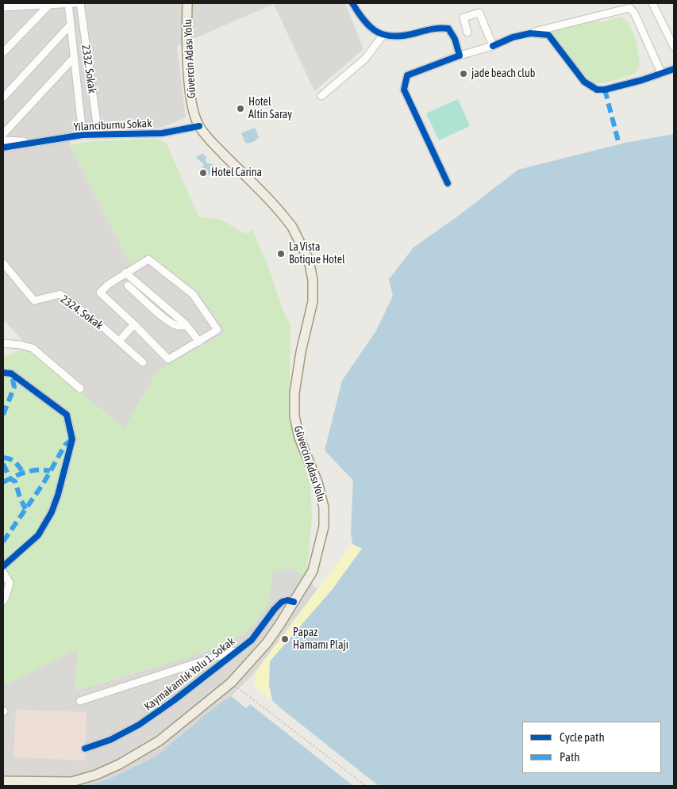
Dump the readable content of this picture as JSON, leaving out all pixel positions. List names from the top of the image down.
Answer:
{
  "streets": {
    "main road": ["Güvercin Adası Yolu"],
    "street": [
      "2332. Sokak",
      "Yilanciburnu Sokak",
      "2324. Sokak",
      "Kaymakamlık Yolu 1. Sokak"
    ]
  },
  "crossings": [
    ["Güvercin Adası Yolu", "Yilanciburnu Sokak"],
    ["Güvercin Adası Yolu", "Kaymakamlık Yolu 1. Sokak"],
    ["2332. Sokak", "Yilanciburnu Sokak"]
  ],
  "places": [
    "jade beach club",
    "Hotel Altin Saray",
    "Hotel Carina",
    "La Vista Botique Hotel",
    "Papaz Hamamı Plajı"
  ],
  "legend": ["Cycle path", "Path"]
}
